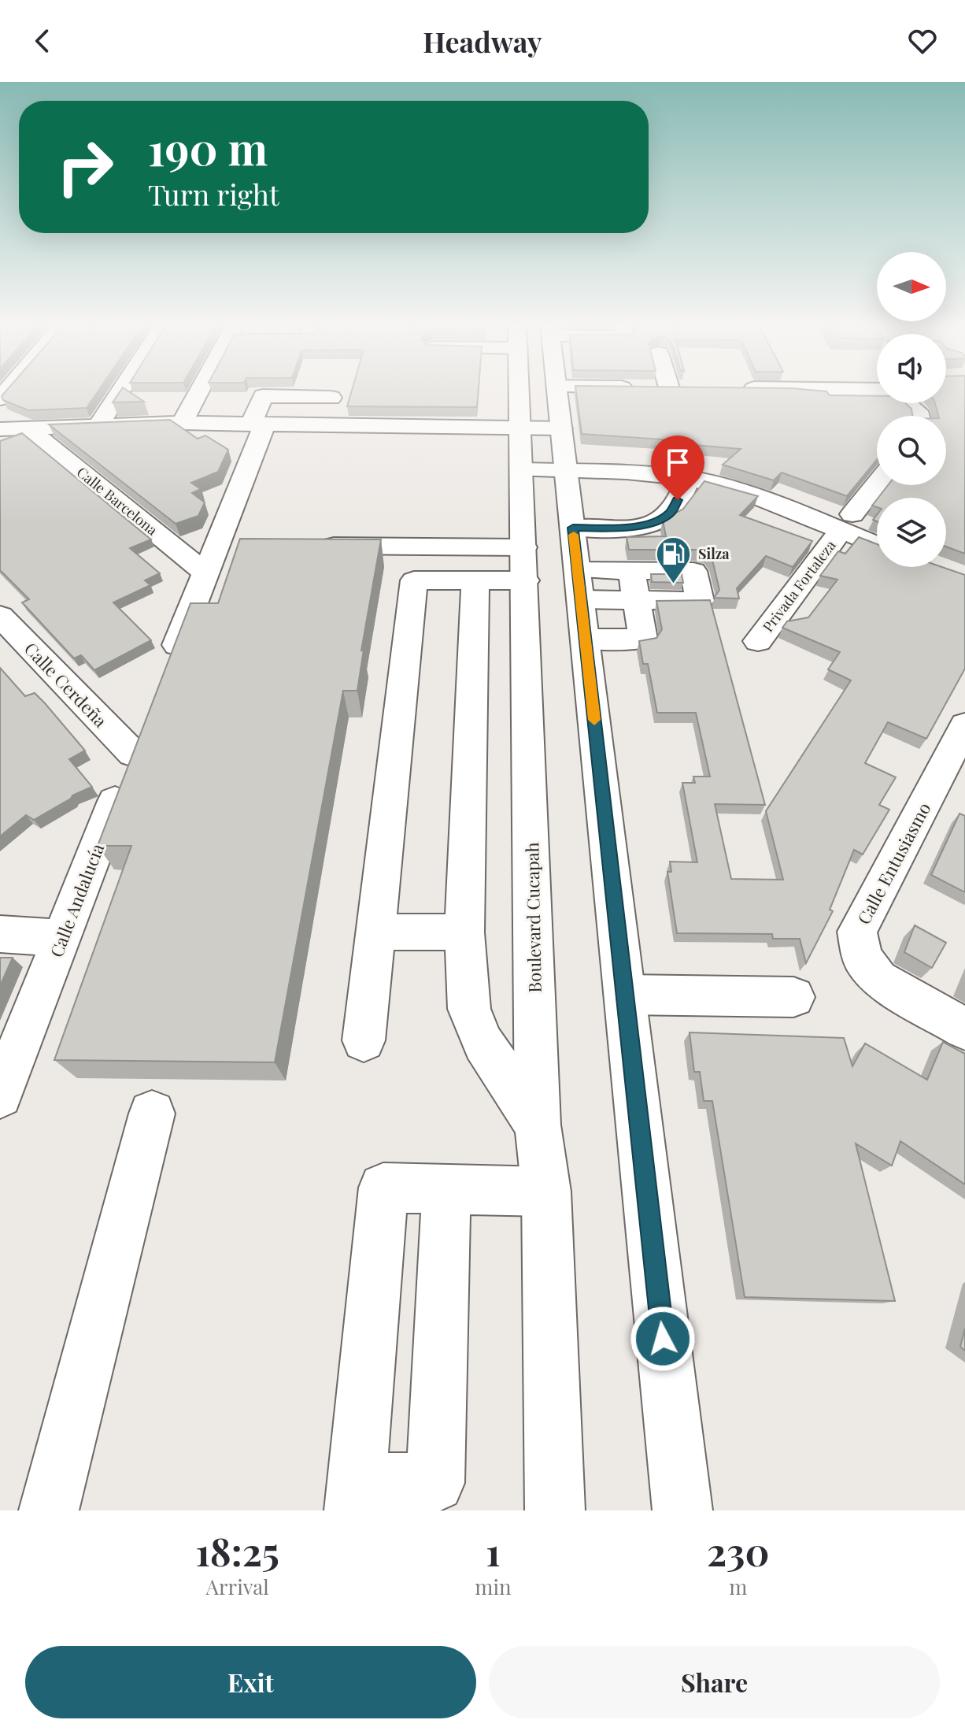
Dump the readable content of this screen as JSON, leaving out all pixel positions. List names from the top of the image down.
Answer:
{
  "streets": {
    "street": [
      "Calle Barcelona",
      "Privada Fortaleza",
      "Calle Cerdeña",
      "Calle Entusiasmo",
      "Calle Andalucía",
      "Boulevard Cucapah"
    ]
  },
  "crossings": [
    ["Calle Cerdeña", "Calle Andalucía"]
  ],
  "places": {
    "fuel station": ["Silza"]
  },
  "north": "right",
  "page": {
    "header": "Headway",
    "turn": ["190 m", "Turn right"],
    "eta": [
      "18:25",
      "Arrival",
      "1",
      "min",
      "230",
      "m"
    ],
    "buttons": ["Exit", "Share"]
  }
}
